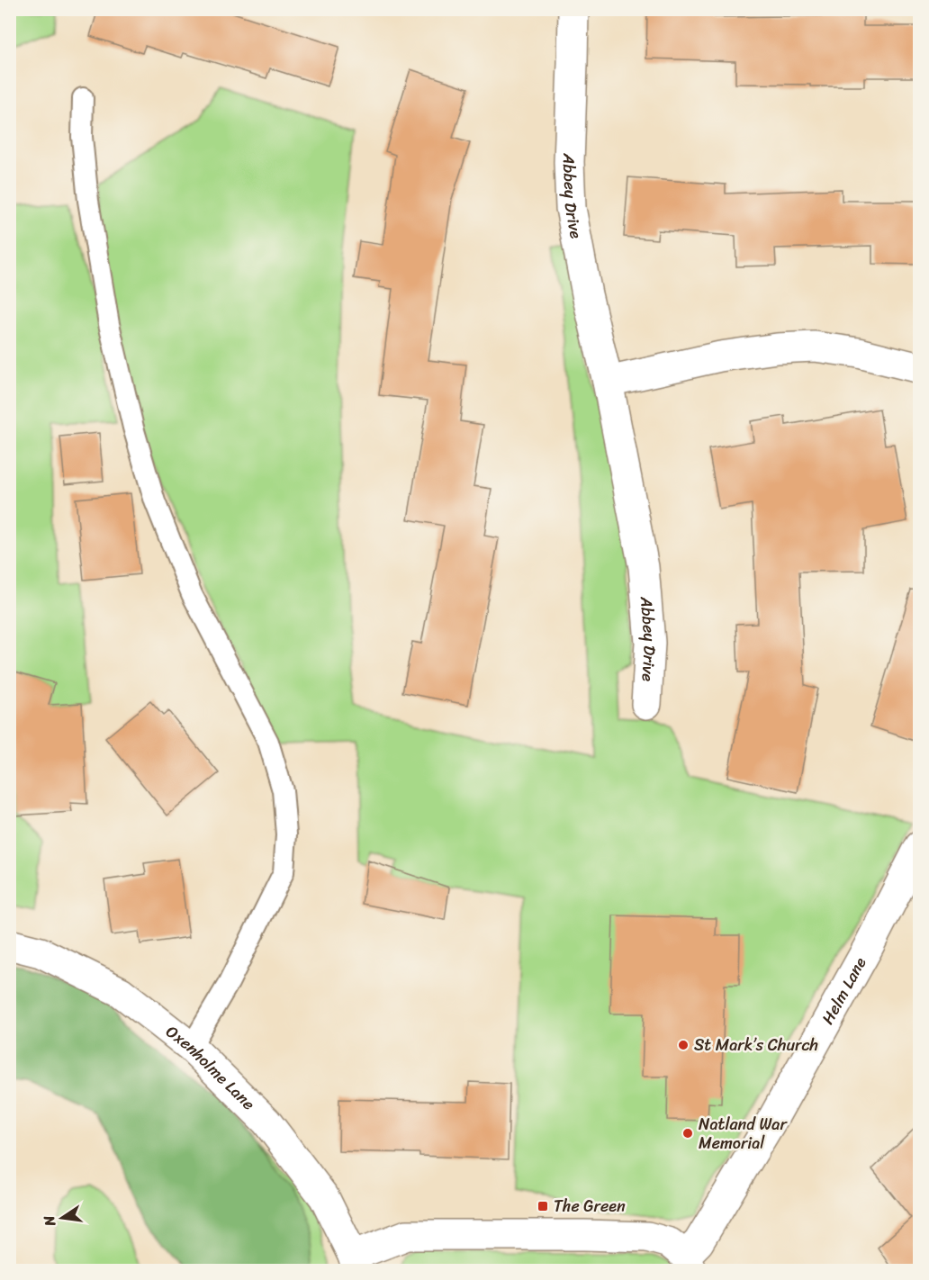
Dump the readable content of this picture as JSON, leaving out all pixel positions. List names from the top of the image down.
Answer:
{
  "streets": {
    "street": ["Abbey Drive", "Helm Lane", "Oxenholme Lane"]
  },
  "crossings": [
    ["Helm Lane", "Oxenholme Lane"]
  ],
  "places": {
    "other": ["St Mark’s Church", "Natland War Memorial"],
    "transit": ["The Green"]
  },
  "north": "left"
}
